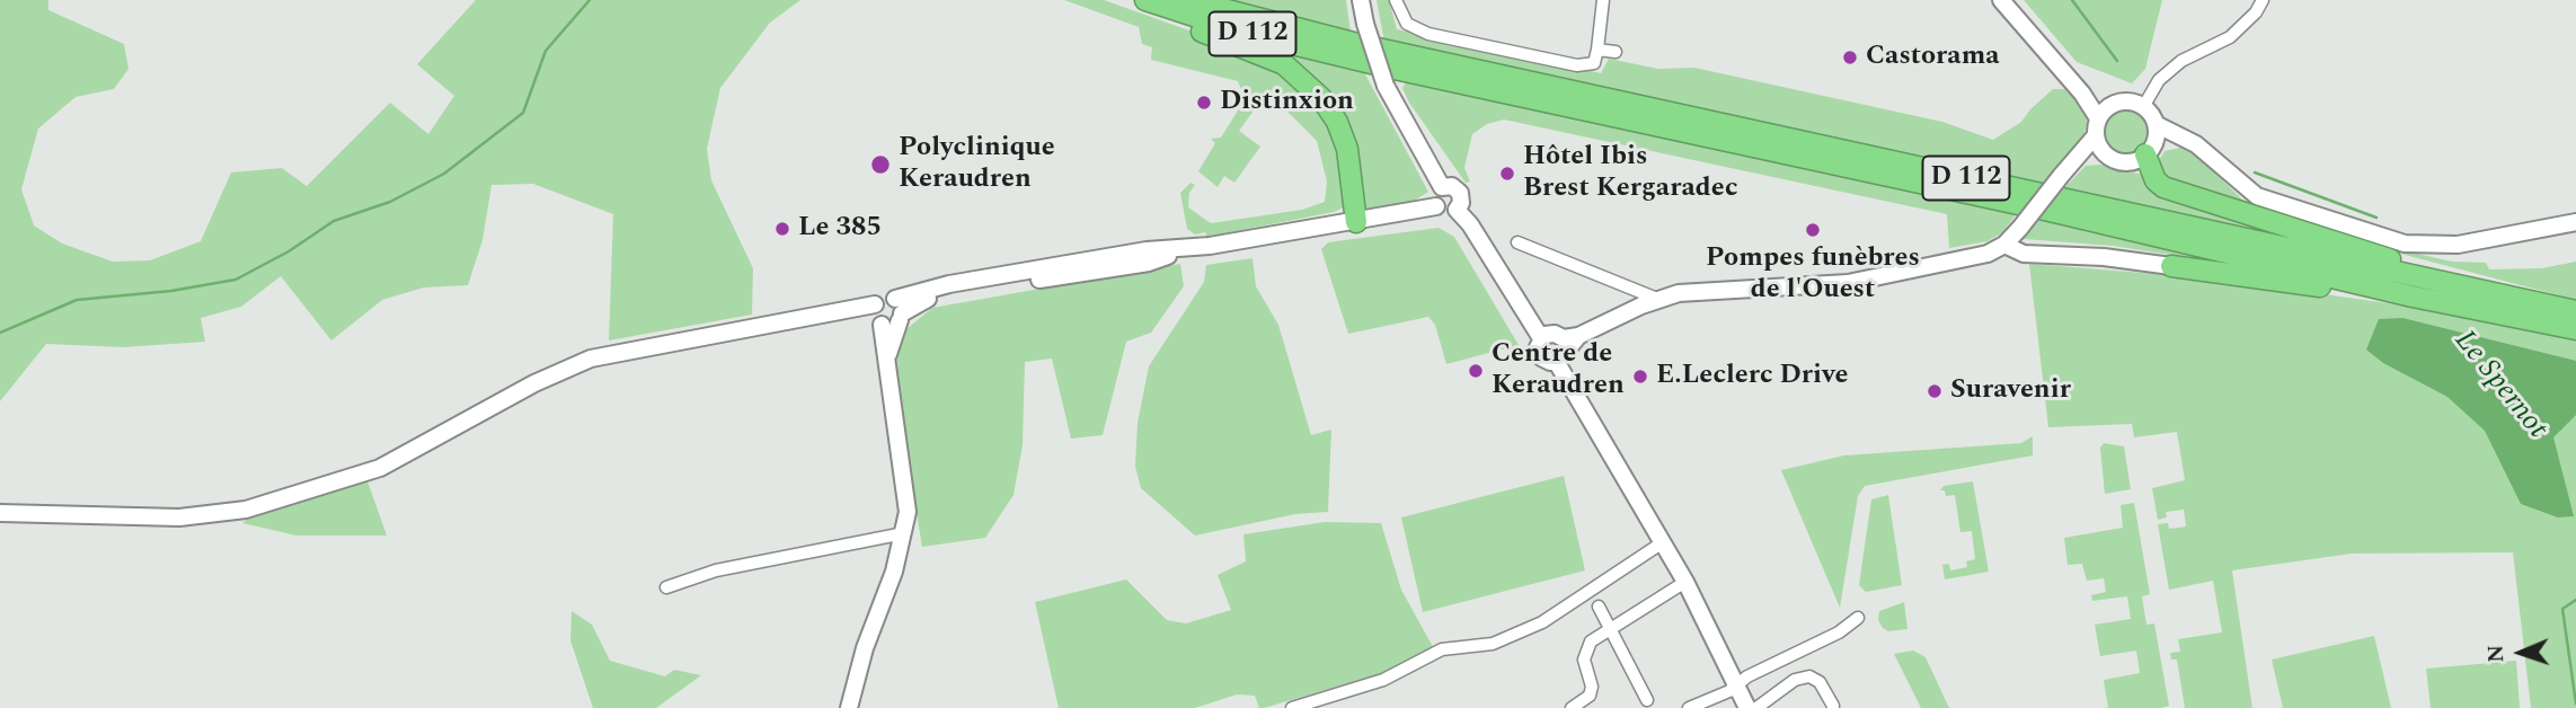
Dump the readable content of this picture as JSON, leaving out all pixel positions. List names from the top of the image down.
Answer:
{
  "streets": {
    "highway": ["D 112"]
  },
  "water": ["Le Spernot"],
  "places": [
    "Castorama",
    "Distinxion",
    "Polyclinique Keraudren",
    "Hôtel Ibis Brest Kergaradec",
    "Le 385",
    "Pompes funèbres de l'Ouest",
    "Centre de Keraudren",
    "E.Leclerc Drive",
    "Suravenir"
  ],
  "north": "left"
}
